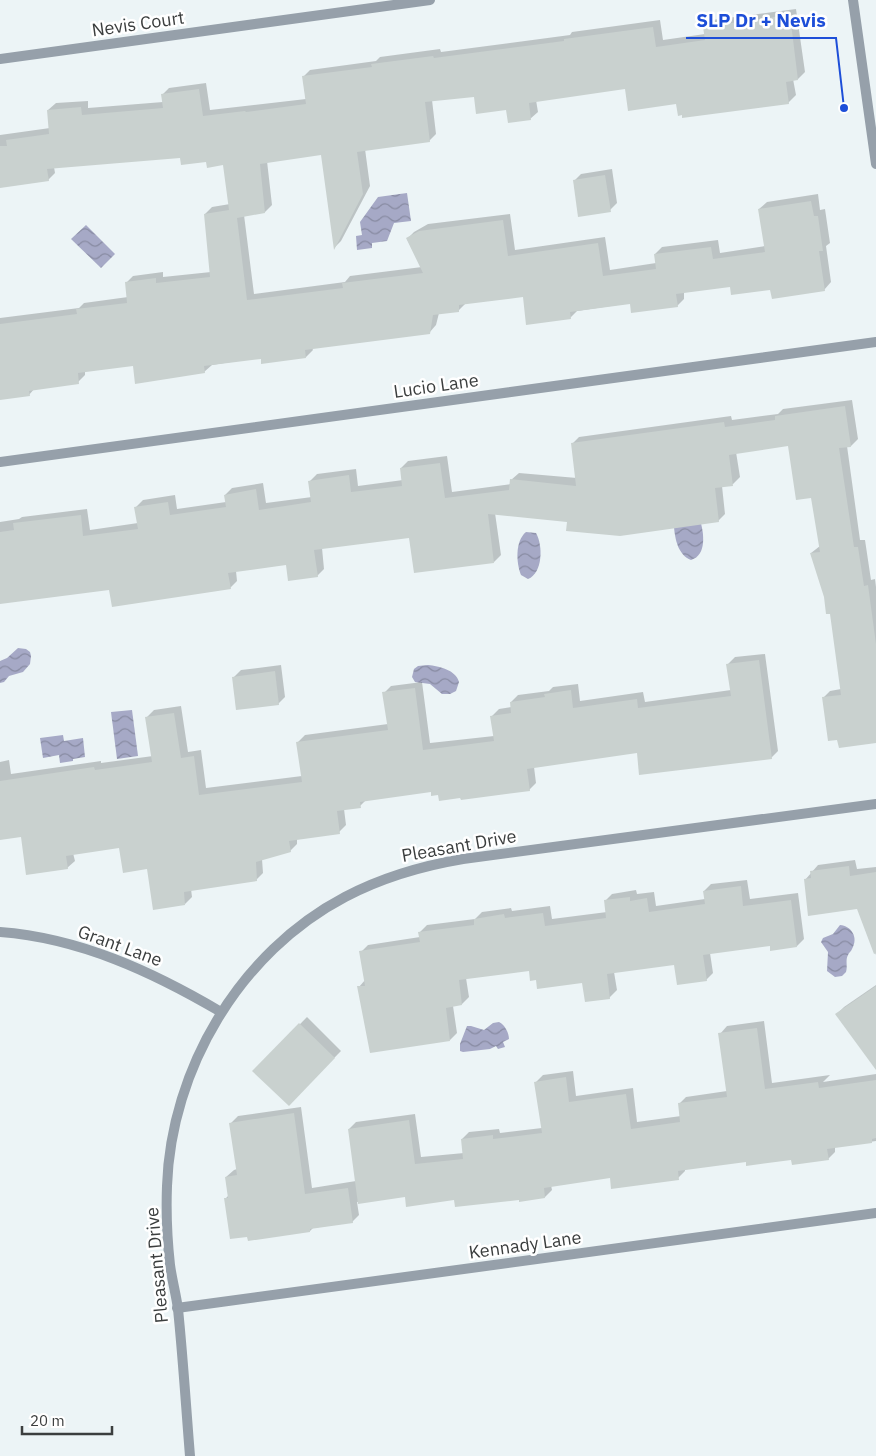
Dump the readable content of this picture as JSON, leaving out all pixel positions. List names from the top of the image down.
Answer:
{
  "streets": {
    "street": [
      "Nevis Court",
      "Lucio Lane",
      "Pleasant Drive",
      "Grant Lane",
      "Kennady Lane"
    ]
  },
  "crossings": [
    ["Pleasant Drive", "Grant Lane"],
    ["Pleasant Drive", "Kennady Lane"]
  ],
  "places": ["SLP Dr + Nevis"],
  "scale_bar": "20 m"
}
